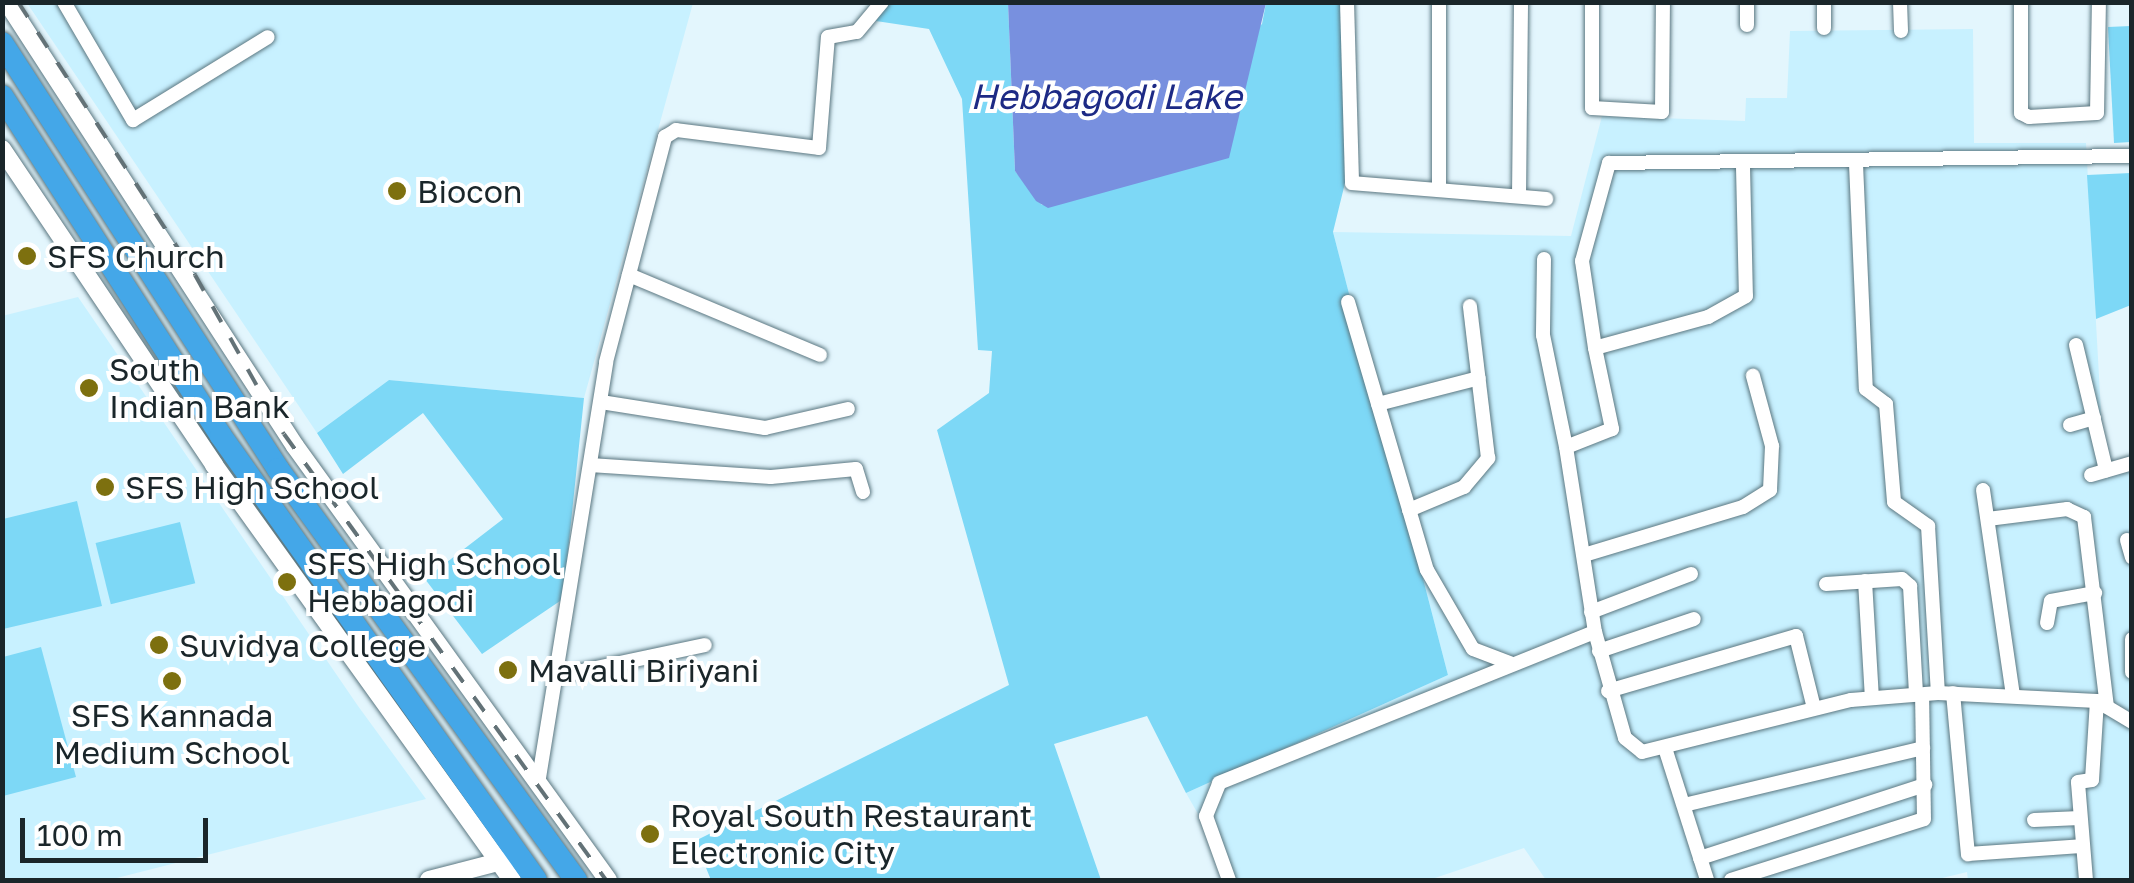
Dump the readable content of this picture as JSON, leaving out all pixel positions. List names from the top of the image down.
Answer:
{
  "water": ["Hebbagodi Lake"],
  "places": [
    "Biocon",
    "SFS Church",
    "South Indian Bank",
    "SFS High School",
    "SFS High School Hebbagodi",
    "Suvidya College",
    "Mavalli Biriyani",
    "SFS Kannada Medium School",
    "Royal South Restaurant Electronic City"
  ],
  "scale_bar": "100 m"
}
